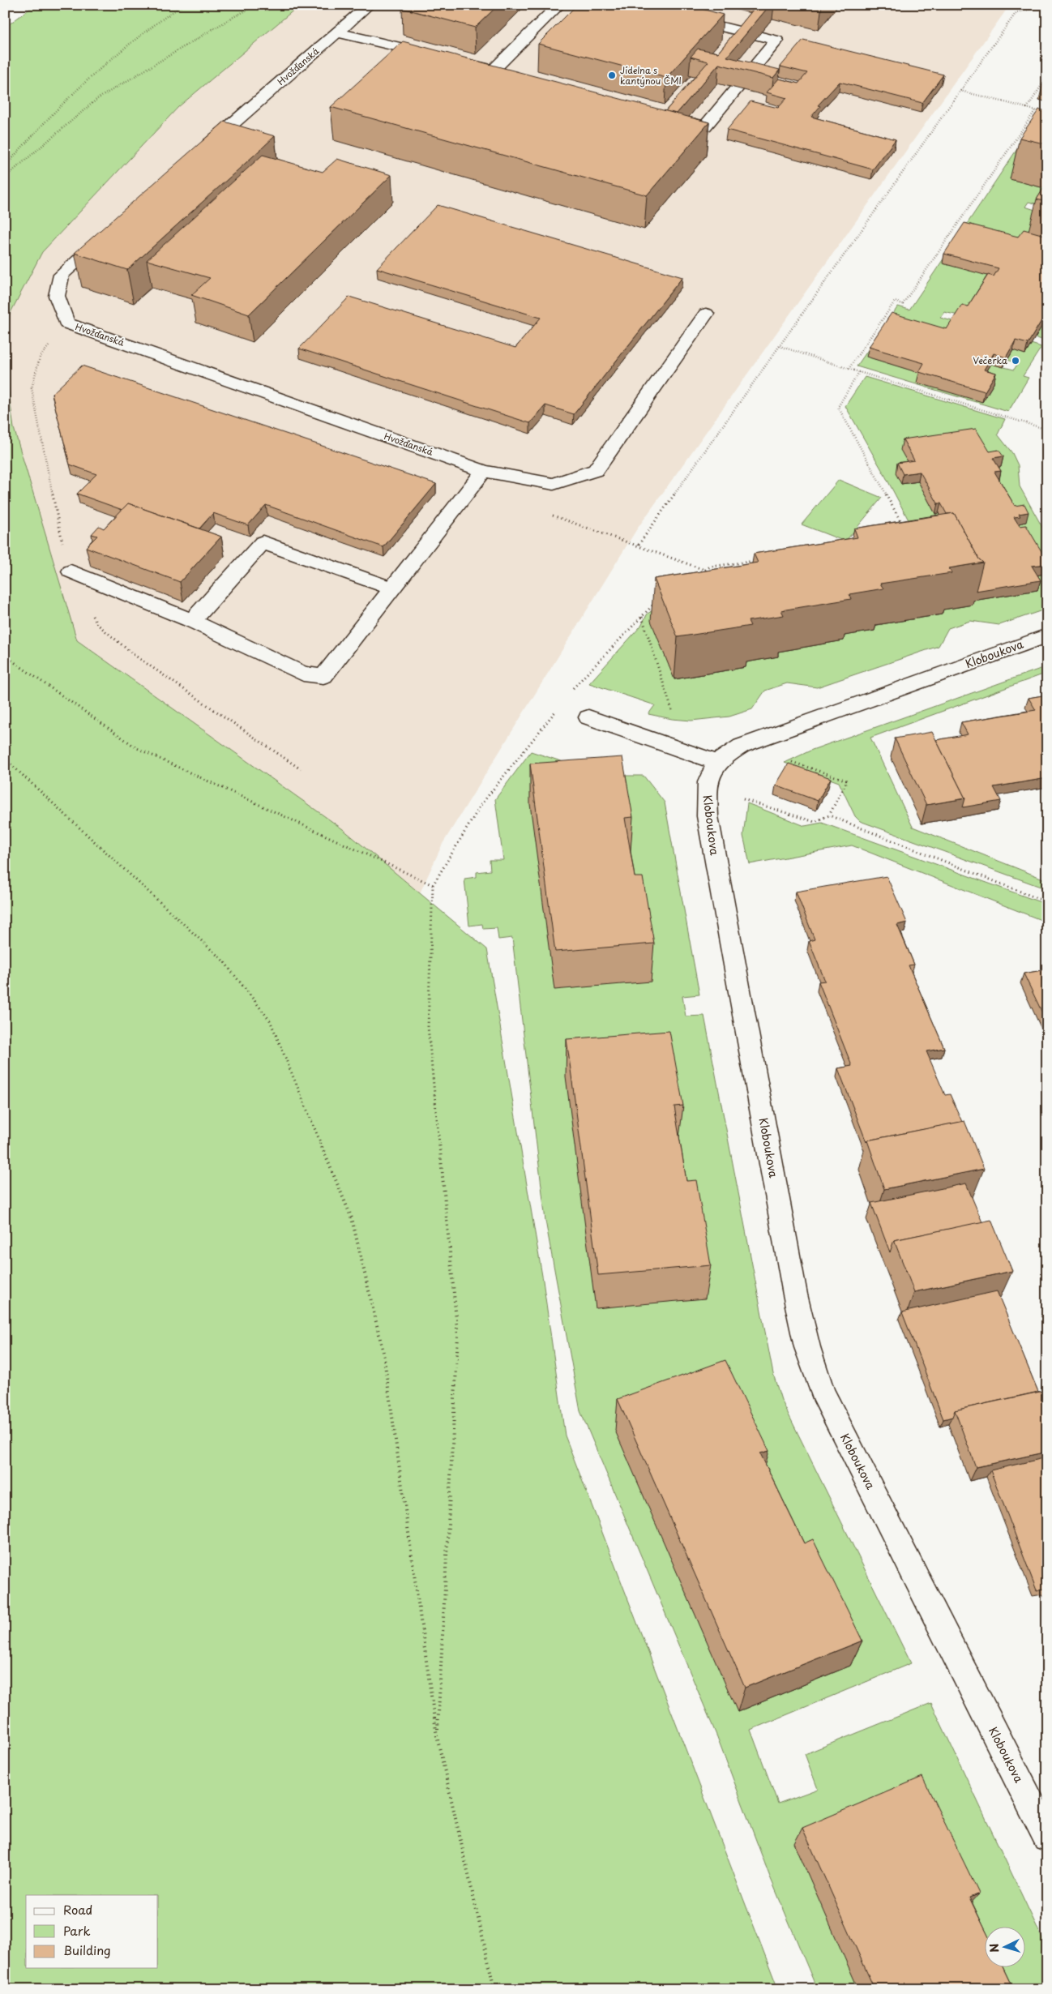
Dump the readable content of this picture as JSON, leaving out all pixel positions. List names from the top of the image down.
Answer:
{
  "streets": {
    "street": ["Hvožďanská", "Kloboukova"]
  },
  "places": ["Jídelna s kantýnou ČMI", "Večerka"],
  "legend": ["Road", "Park", "Building"],
  "north": "left"
}
